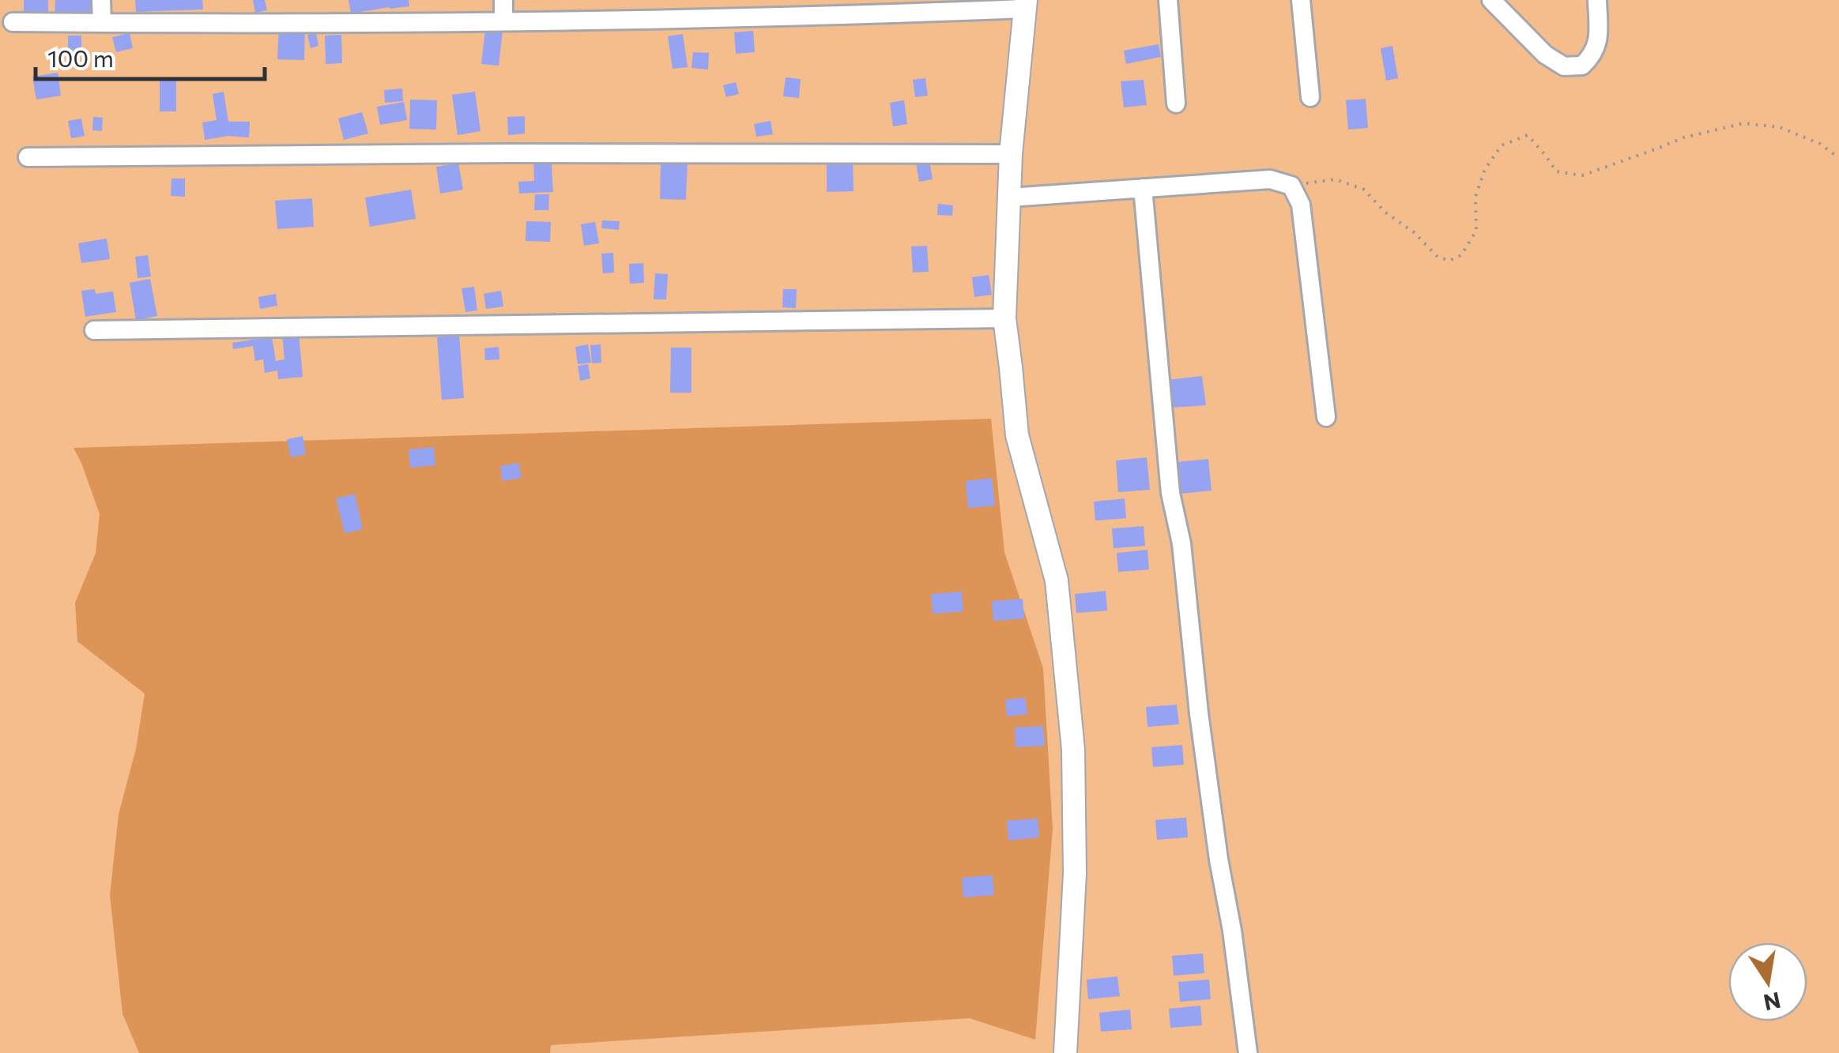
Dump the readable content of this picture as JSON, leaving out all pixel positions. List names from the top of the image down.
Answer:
{
  "scale_bar": "100 m",
  "north": "bottom"
}
